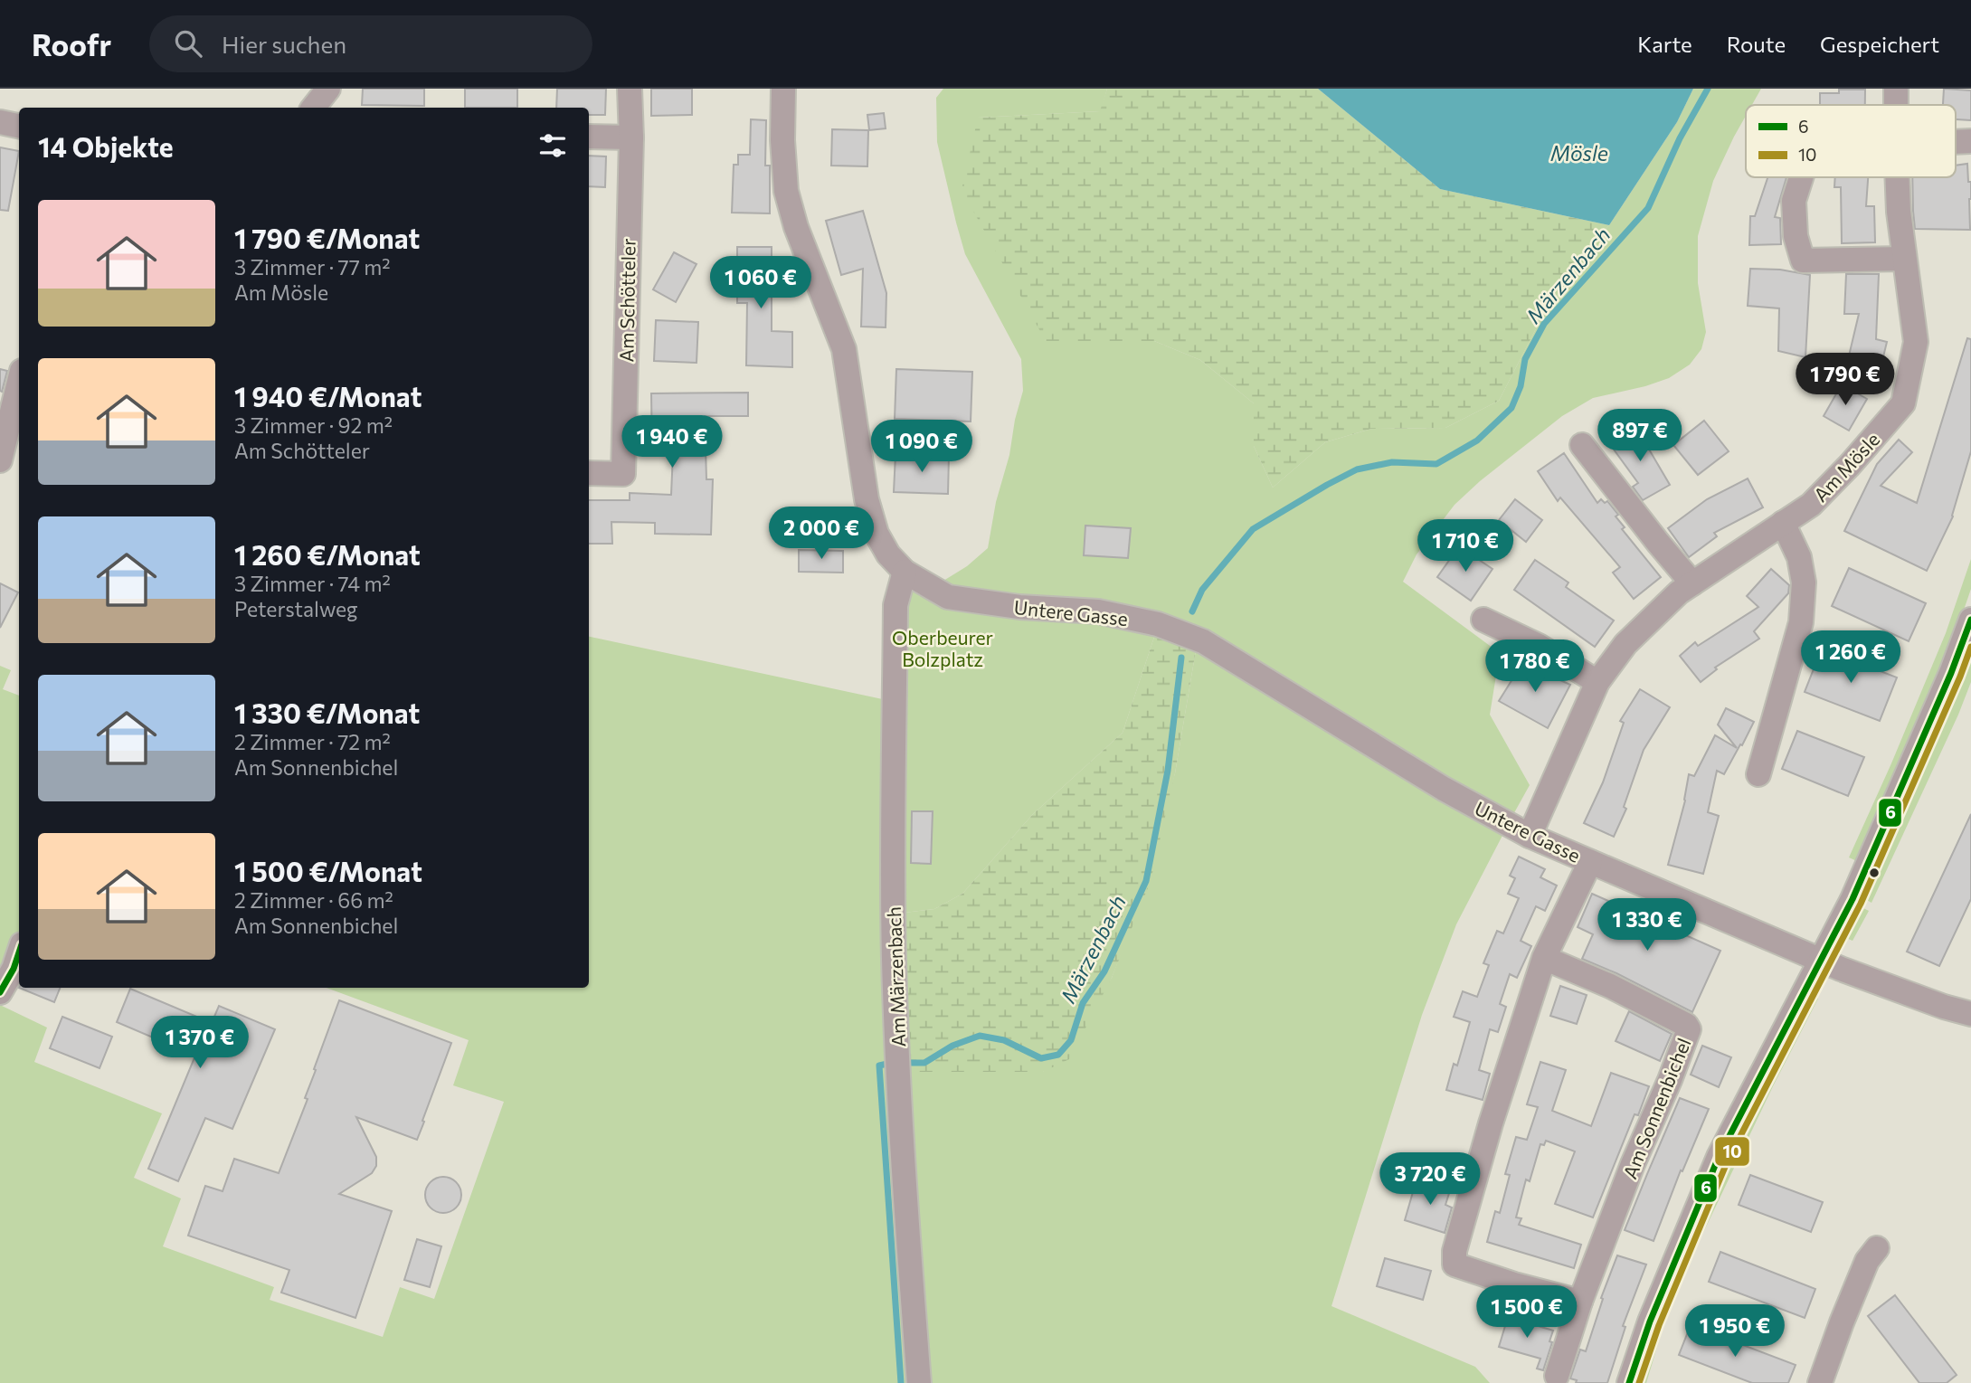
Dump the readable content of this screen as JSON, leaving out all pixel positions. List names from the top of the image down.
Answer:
{
  "streets": {
    "street": [
      "Am Schötteler",
      "Am Mösle",
      "Untere Gasse",
      "Am Märzenbach",
      "Am Sonnenbichel"
    ]
  },
  "crossings": [
    ["Am Mösle", "Untere Gasse"],
    ["Untere Gasse", "Am Märzenbach"]
  ],
  "water": ["Mösle", "Märzenbach"],
  "parks": ["Oberbeurer Bolzplatz"],
  "lines": ["transit line 6", "transit line 10"],
  "legend": ["6", "10"],
  "page": {
    "header": "Roofr",
    "search": "Hier suchen",
    "nav": ["Karte", "Route", "Gespeichert"],
    "heading": "14 Objekte",
    "list": [
      {
        "name": "1 790 €/Monat",
        "note": "3 Zimmer · 77 m² · Am Mösle"
      },
      {
        "name": "1 940 €/Monat",
        "note": "3 Zimmer · 92 m² · Am Schötteler"
      },
      {
        "name": "1 260 €/Monat",
        "note": "3 Zimmer · 74 m² · Peterstalweg"
      },
      {
        "name": "1 330 €/Monat",
        "note": "2 Zimmer · 72 m² · Am Sonnenbichel"
      },
      {
        "name": "1 500 €/Monat",
        "note": "2 Zimmer · 66 m² · Am Sonnenbichel"
      }
    ],
    "price": [
      "1 060 €",
      "1 790 €",
      "897 €",
      "1 940 €",
      "1 090 €",
      "2 000 €",
      "1 710 €",
      "1 260 €",
      "1 780 €",
      "1 330 €",
      "1 370 €",
      "3 720 €",
      "1 500 €",
      "1 950 €"
    ]
  }
}
